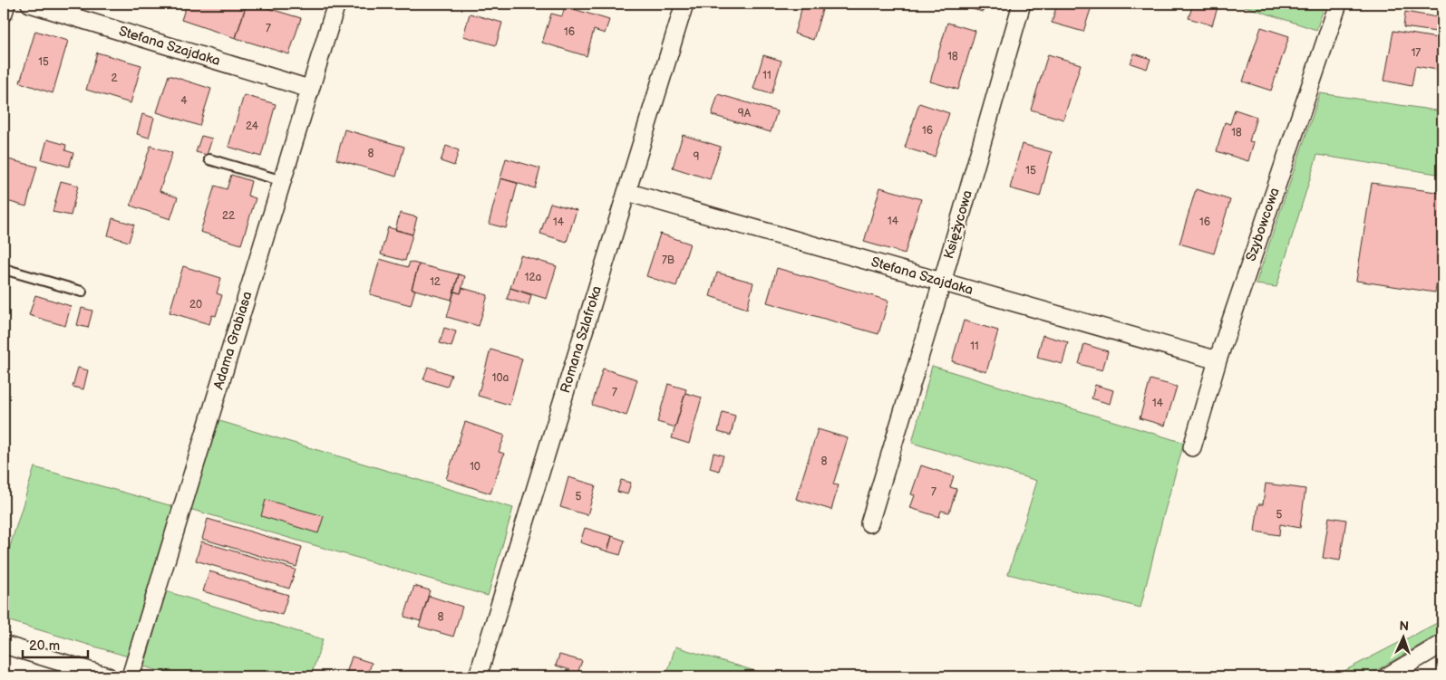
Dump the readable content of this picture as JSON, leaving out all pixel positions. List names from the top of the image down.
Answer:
{
  "streets": {
    "street": [
      "Stefana Szajdaka",
      "Księżycowa",
      "Szybowcowa",
      "Romana Szlafroka",
      "Adama Grabiasa"
    ]
  },
  "crossings": [
    ["Stefana Szajdaka", "Księżycowa"],
    ["Stefana Szajdaka", "Szybowcowa"],
    ["Stefana Szajdaka", "Romana Szlafroka"],
    ["Stefana Szajdaka", "Adama Grabiasa"]
  ],
  "house_numbers": [
    "7",
    "16",
    "17",
    "18",
    "15",
    "11",
    "2",
    "4",
    "9A",
    "24",
    "16",
    "18",
    "8",
    "9",
    "15",
    "22",
    "14",
    "14",
    "16",
    "7B",
    "12a",
    "12",
    "20",
    "11",
    "10a",
    "7",
    "14",
    "8",
    "10",
    "7",
    "5",
    "5",
    "8"
  ],
  "scale_bar": "20 m",
  "north": "top"
}
